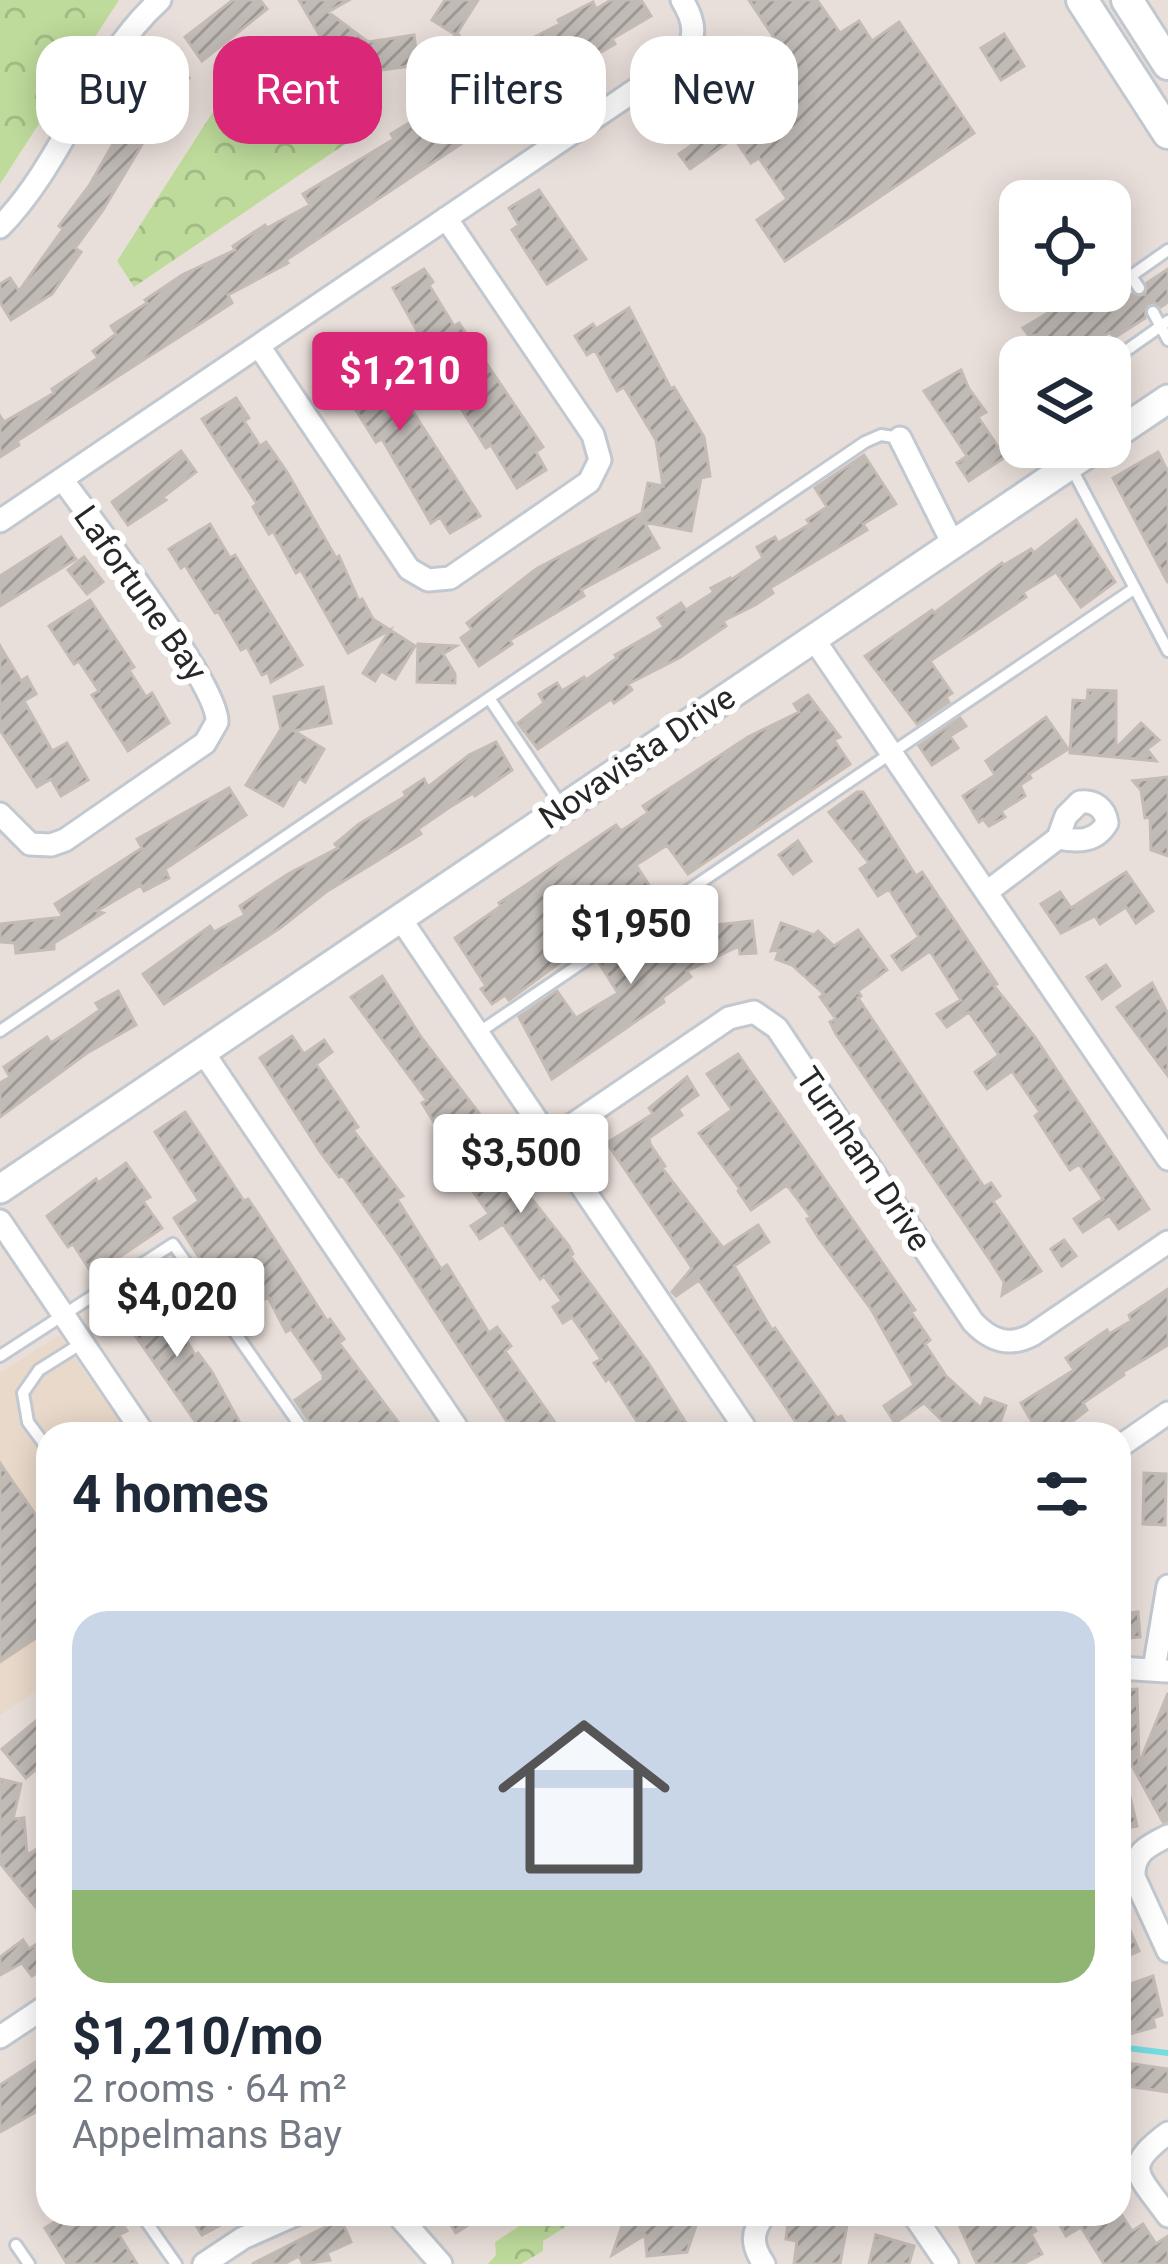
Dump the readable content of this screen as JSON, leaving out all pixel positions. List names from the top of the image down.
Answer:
{
  "streets": {
    "street": ["Lafortune Bay", "Novavista Drive", "Turnham Drive"]
  },
  "page": {
    "chip": [
      "Buy",
      "Rent",
      "Filters",
      "New"
    ],
    "price": [
      "$1,210",
      "$1,950",
      "$3,500",
      "$4,020"
    ],
    "heading": "4 homes",
    "list": [
      {
        "name": "$1,210/mo",
        "note": "2 rooms · 64 m² · Appelmans Bay"
      }
    ]
  }
}
